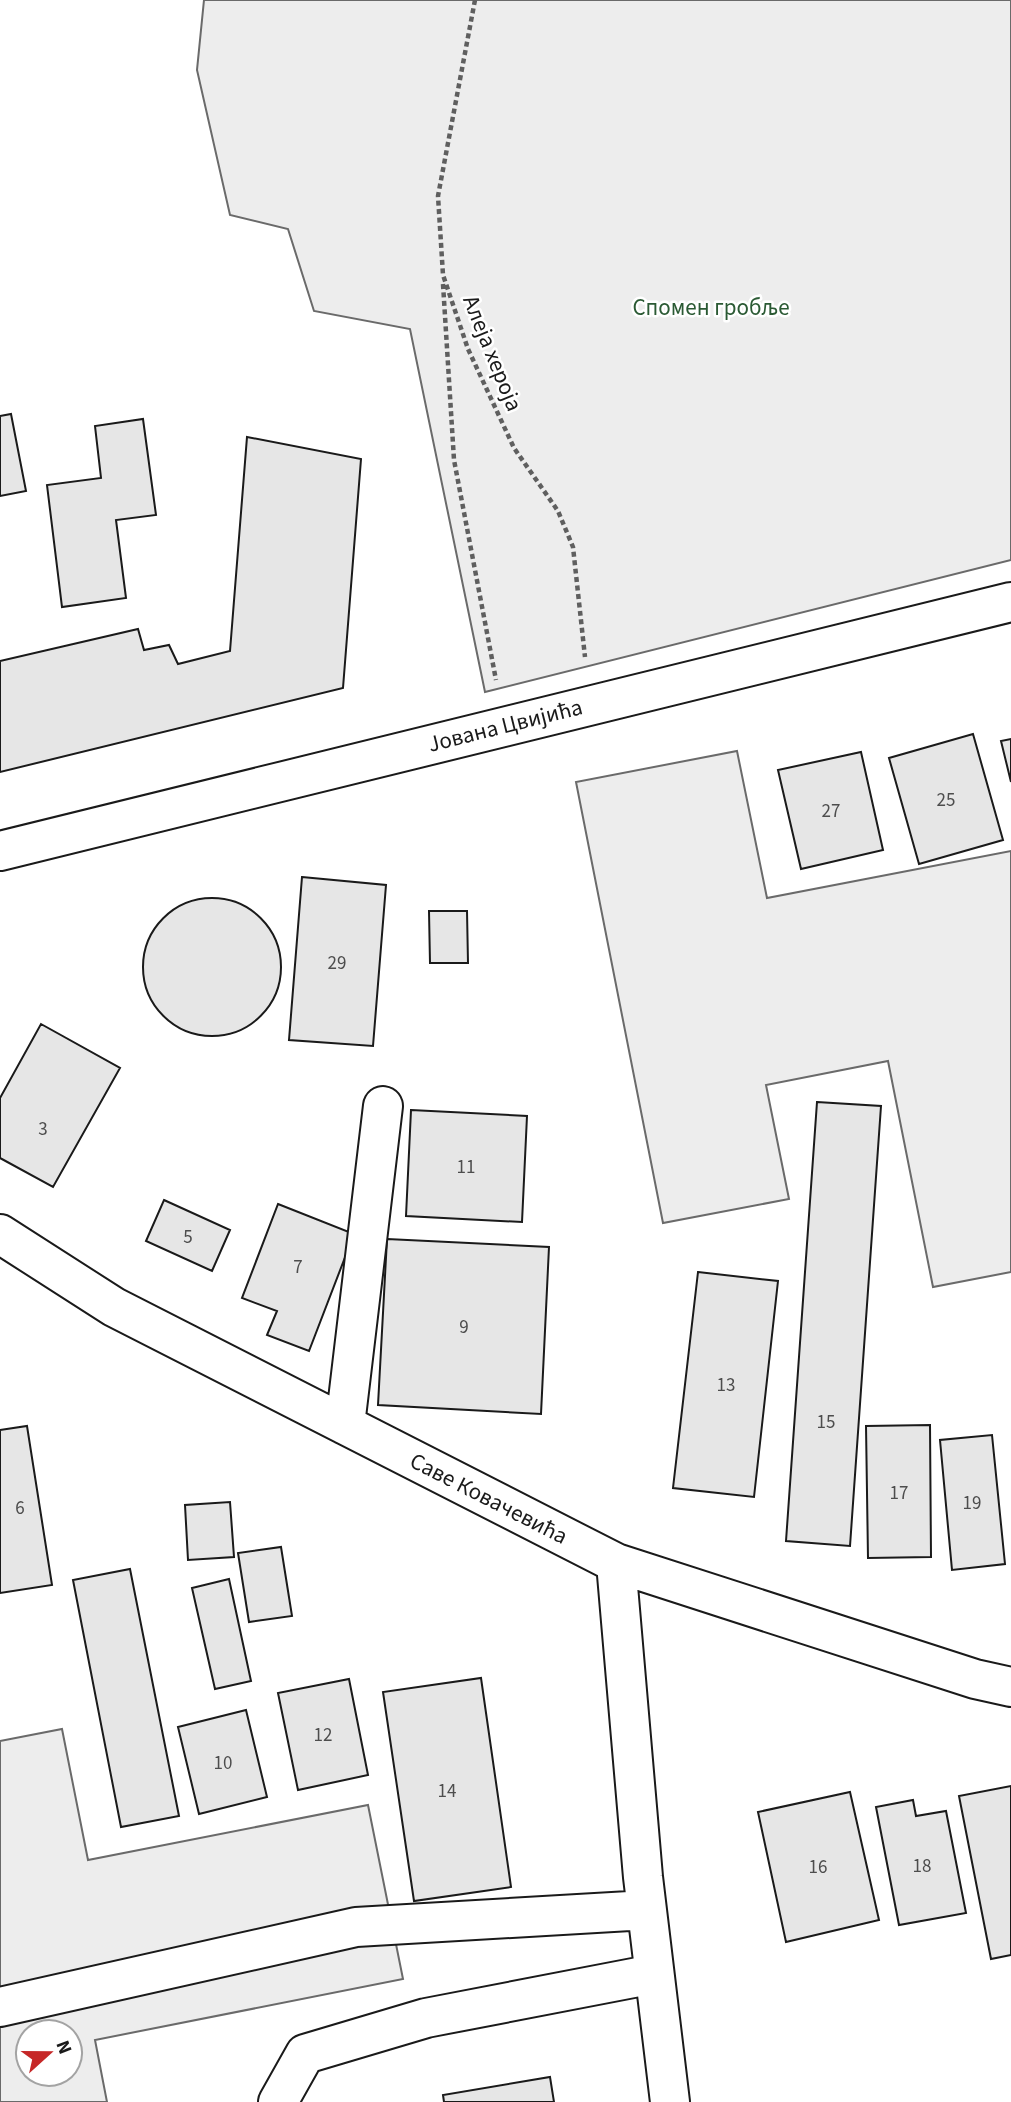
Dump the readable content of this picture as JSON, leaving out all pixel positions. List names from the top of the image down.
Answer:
{
  "streets": {
    "street": ["Јована Цвијића", "Саве Ковачевића"],
    "path": ["Алеја хероја"]
  },
  "crossings": [
    ["Алеја хероја", "Јована Цвијића"]
  ],
  "parks": ["Спомен гробље"],
  "house_numbers": [
    "25",
    "27",
    "29",
    "3",
    "11",
    "5",
    "7",
    "9",
    "13",
    "15",
    "17",
    "19",
    "6",
    "12",
    "10",
    "14",
    "18",
    "16"
  ],
  "north": "right"
}
